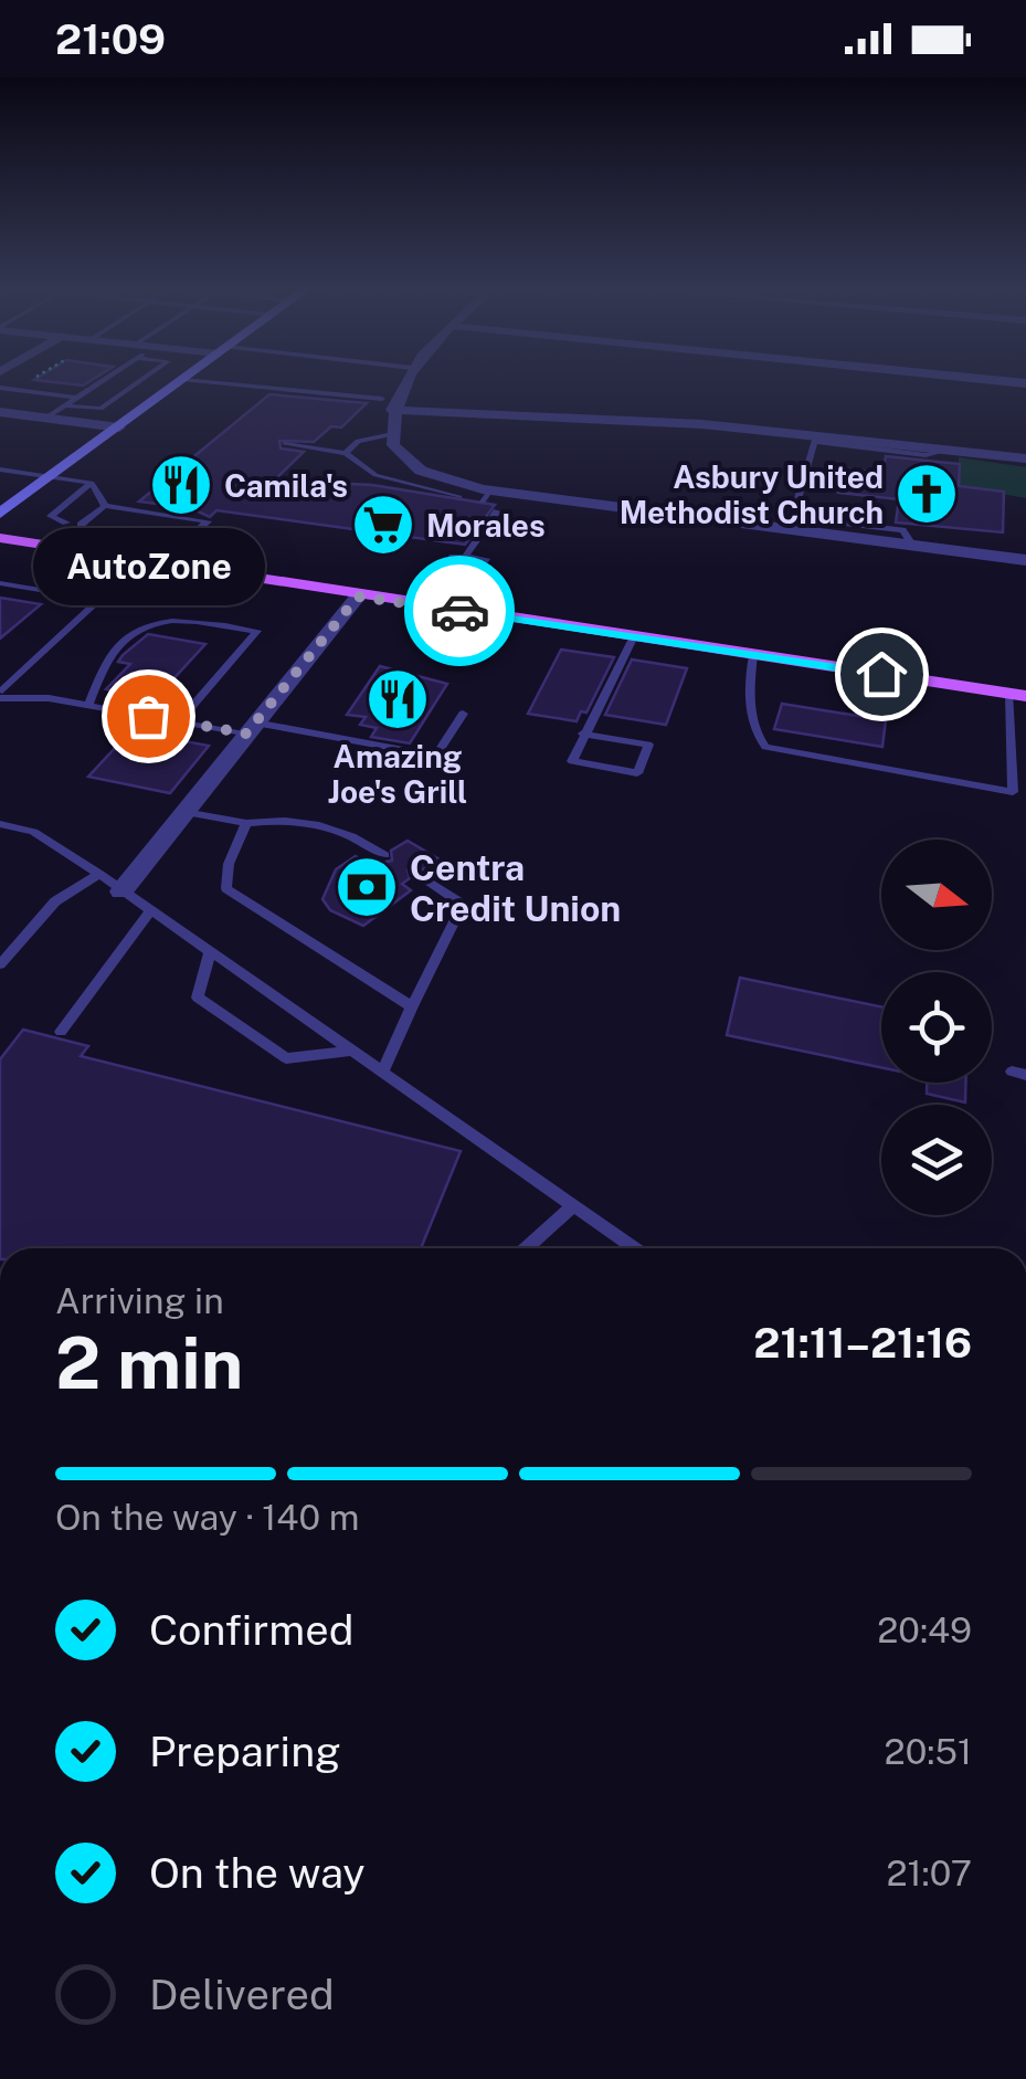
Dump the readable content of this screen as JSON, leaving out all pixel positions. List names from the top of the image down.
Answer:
{
  "places": {
    "restaurant": ["Camila's", "Amazing Joe's Grill"],
    "church": ["Asbury United Methodist Church"],
    "supermarket": ["Morales"],
    "other": ["AutoZone"],
    "bank": ["Centra Credit Union"]
  },
  "north": "right",
  "page": {
    "status": "21:09",
    "bubble": "AutoZone",
    "heading": ["2 min", "Arriving in", "21:11–21:16"],
    "bar": "On the way · 140 m",
    "list": [
      ["Confirmed", "20:49"],
      ["Preparing", "20:51"],
      ["On the way", "21:07"],
      "Delivered"
    ]
  }
}
